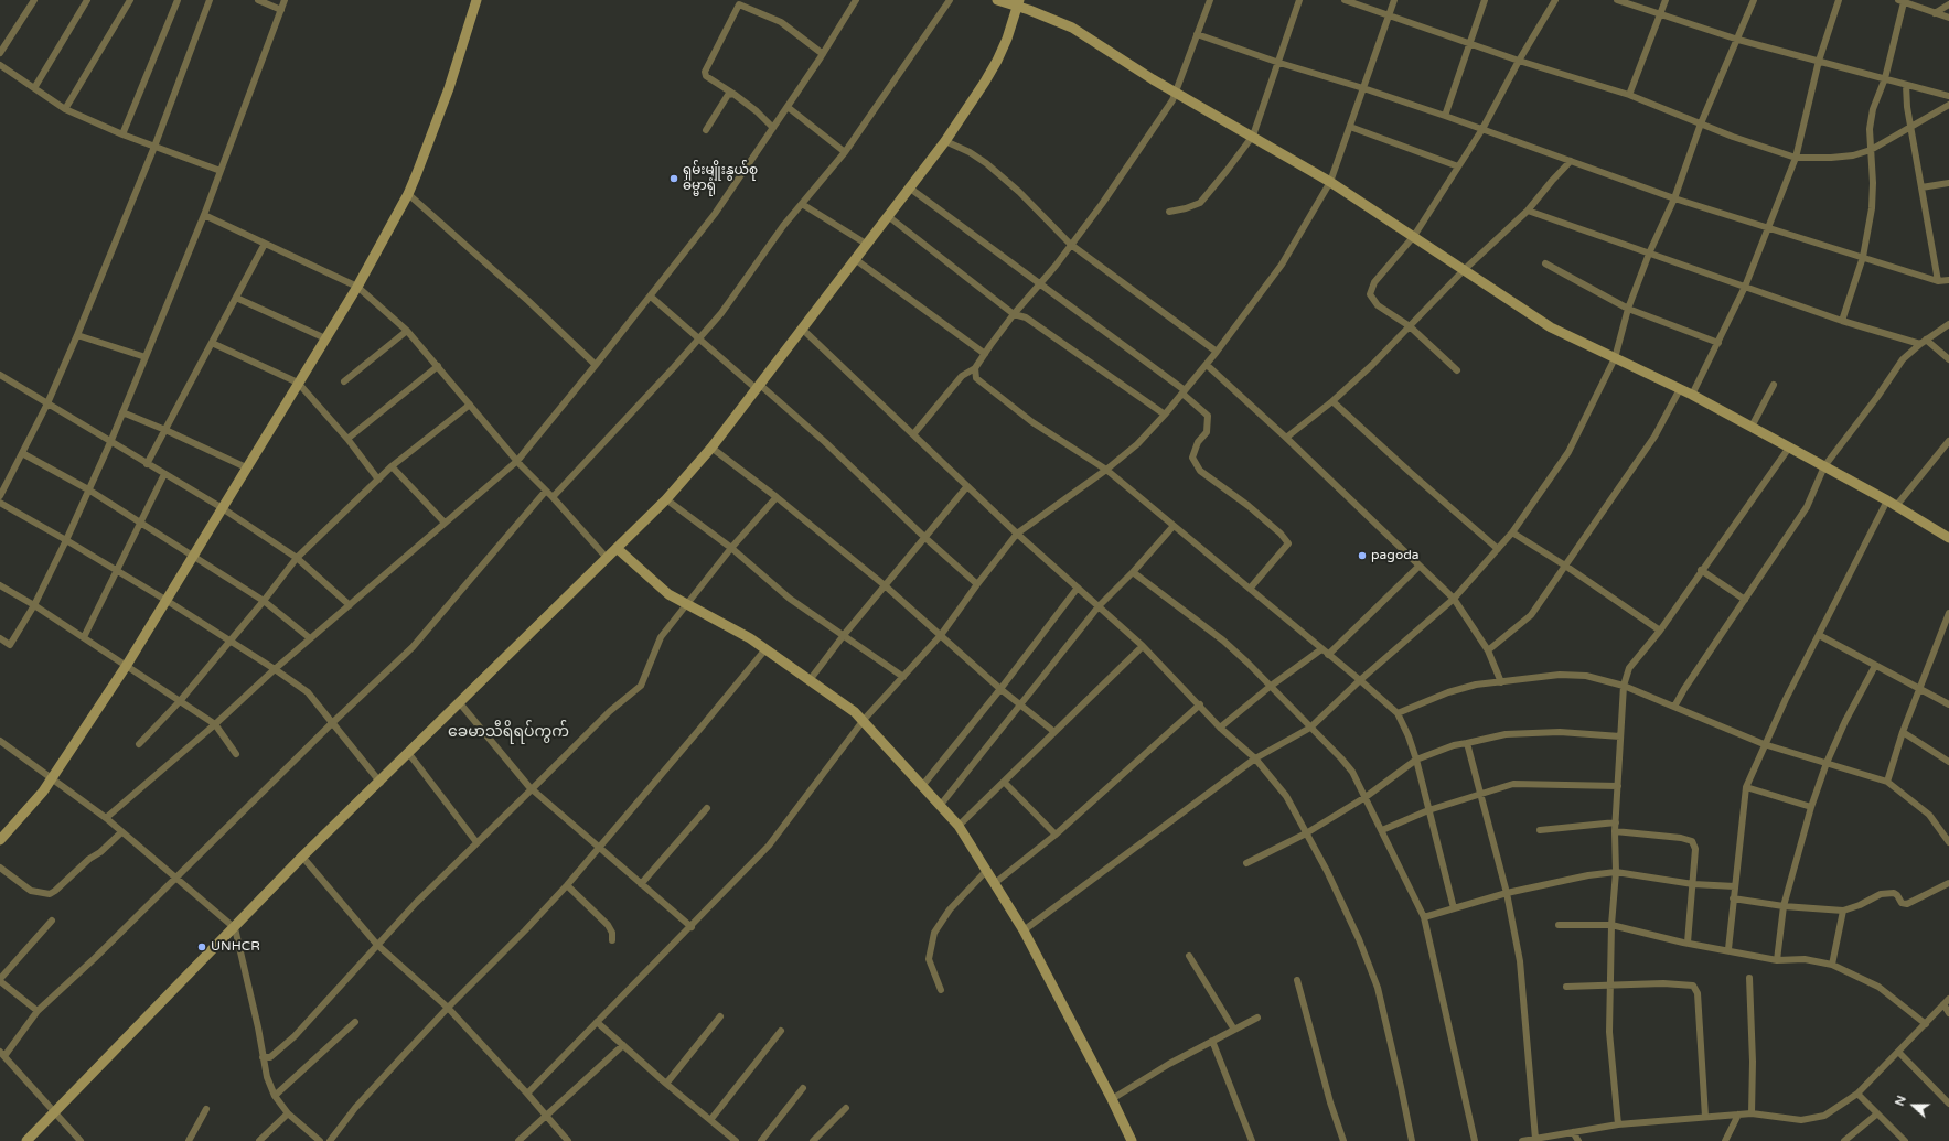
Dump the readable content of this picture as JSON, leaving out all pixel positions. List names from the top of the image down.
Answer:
{
  "districts": ["ခေမာသီရိရပ်ကွက်"],
  "places": ["ရှမ်းမျိုးနွယ်စု ဓမ္မာရုံ", "pagoda", "UNHCR"],
  "north": "left"
}
